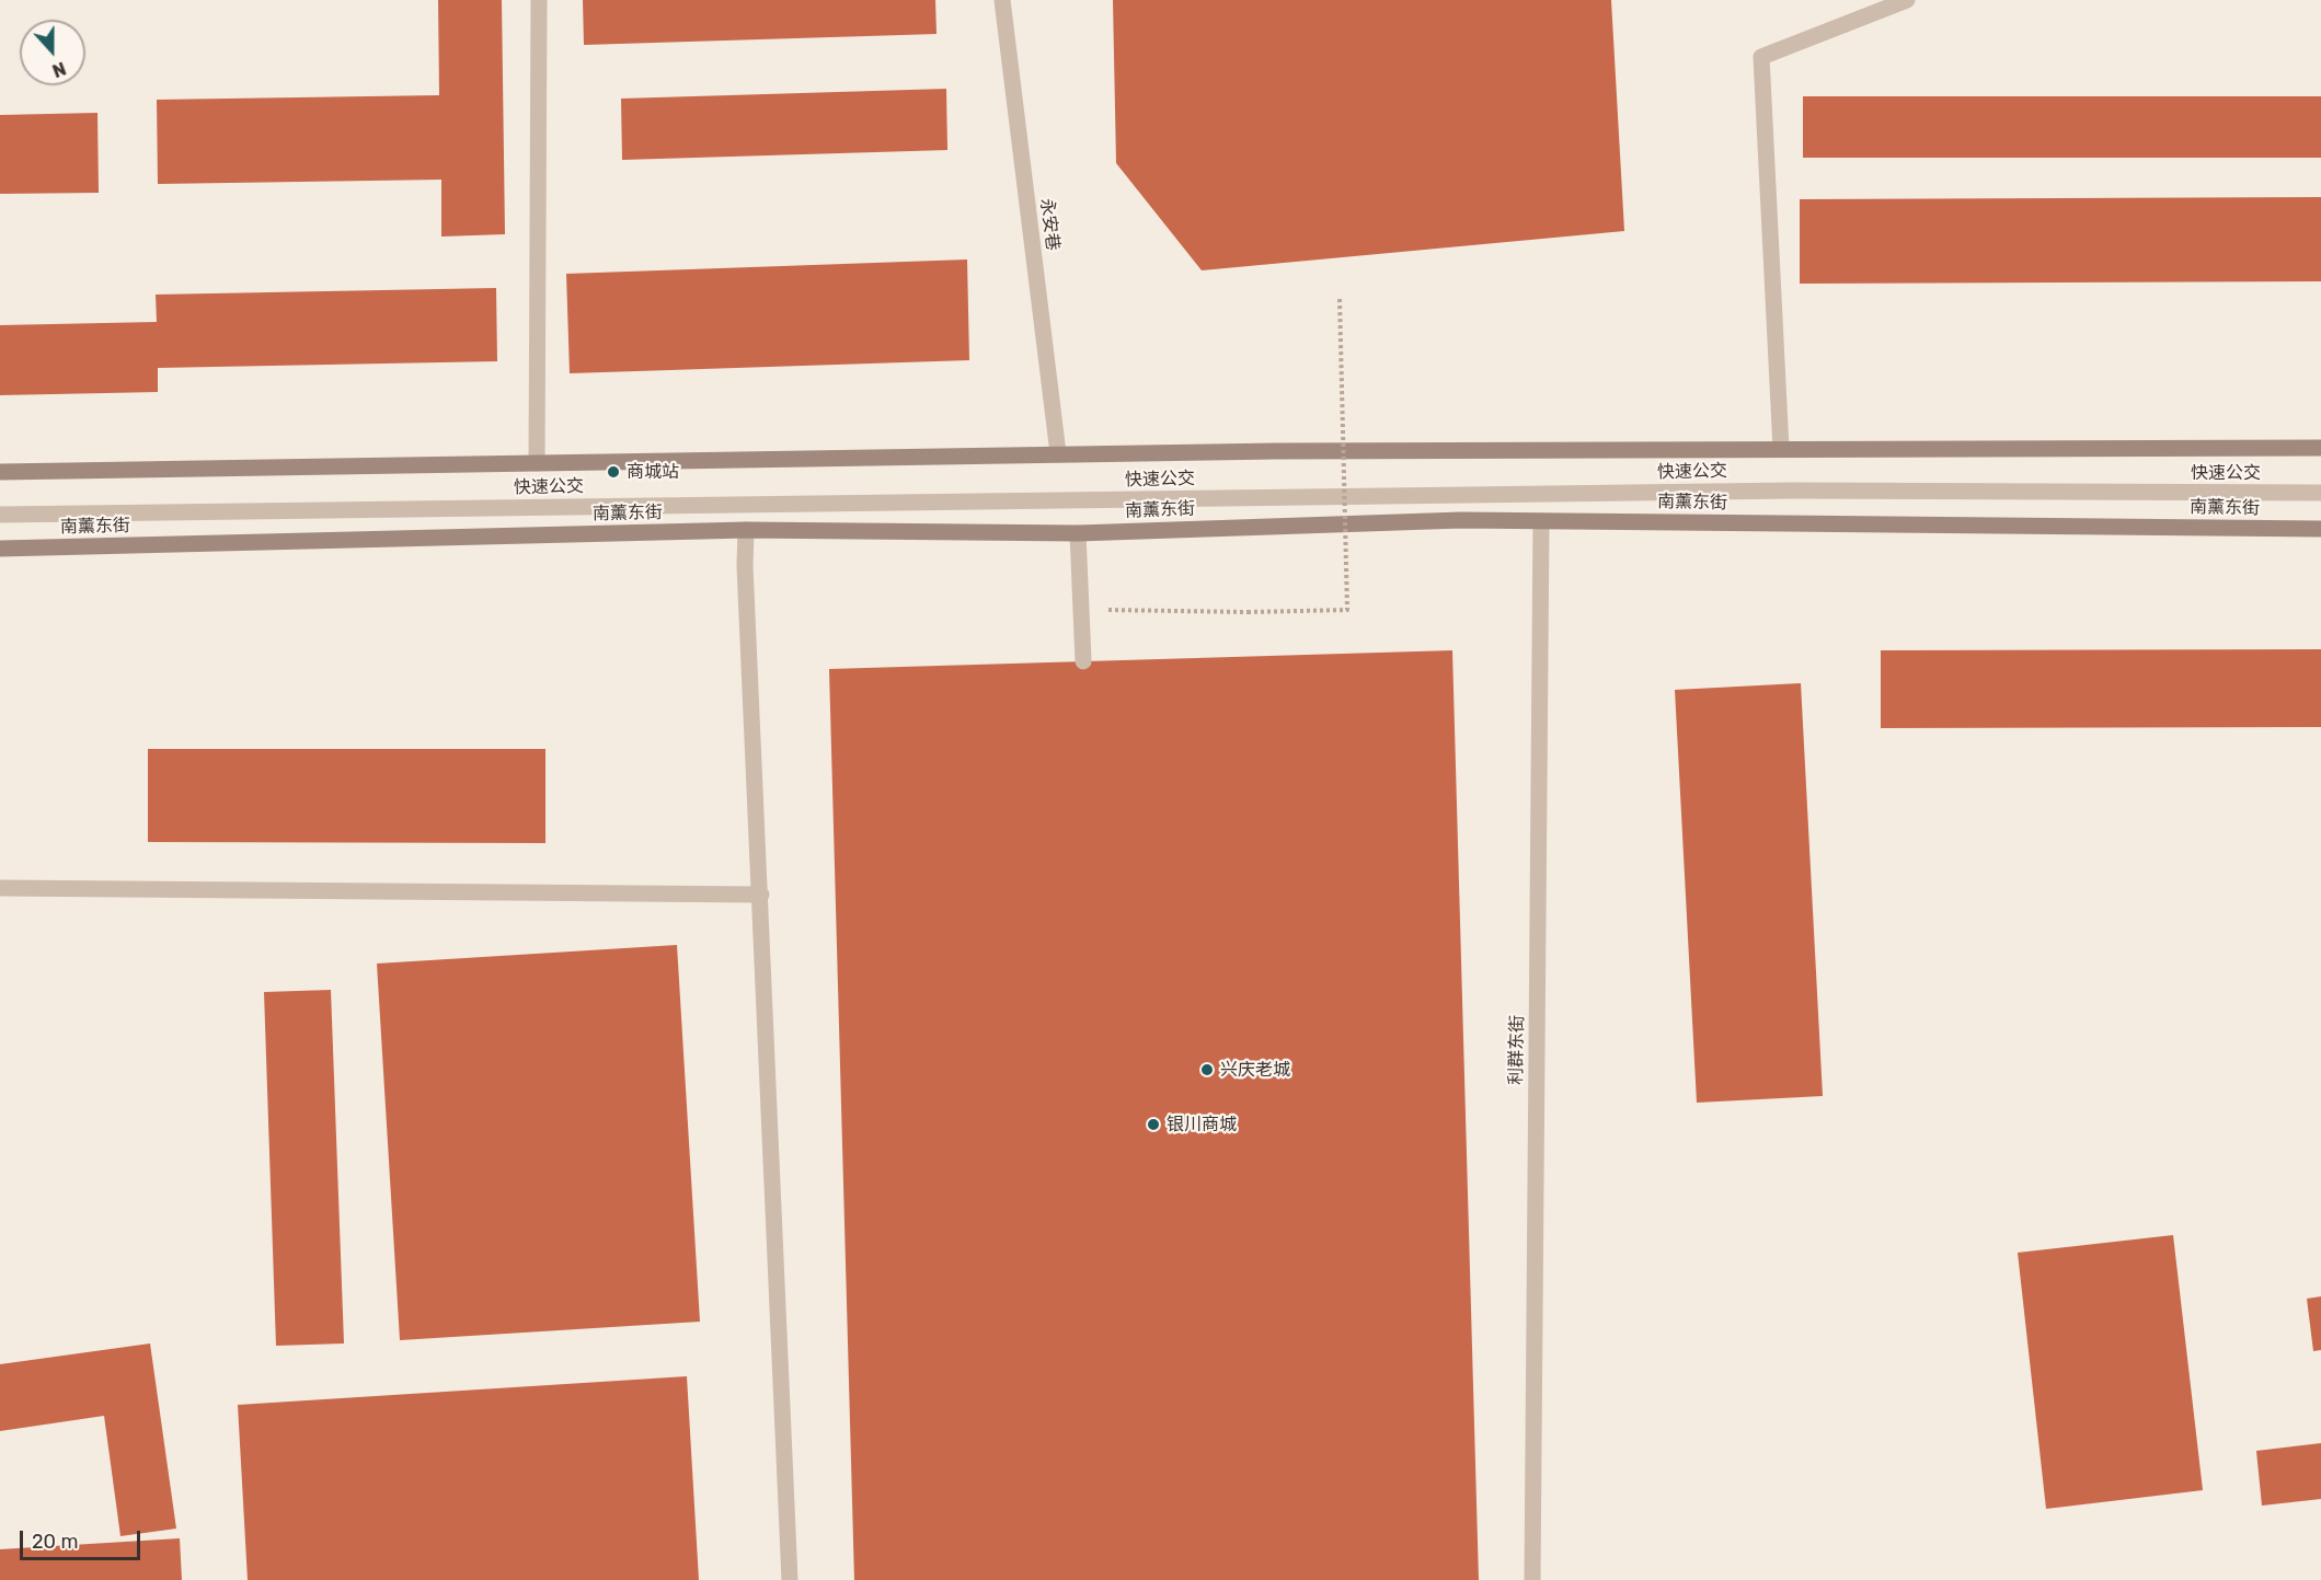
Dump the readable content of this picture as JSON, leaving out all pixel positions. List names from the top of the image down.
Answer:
{
  "streets": {
    "main road": ["南薰东街"],
    "street": ["永安巷", "快速公交", "利群东街"]
  },
  "crossings": [
    ["南薰东街", "利群东街"]
  ],
  "places": ["商城站", "兴庆老城", "银川商城"],
  "scale_bar": "20 m",
  "north": "bottom"
}
